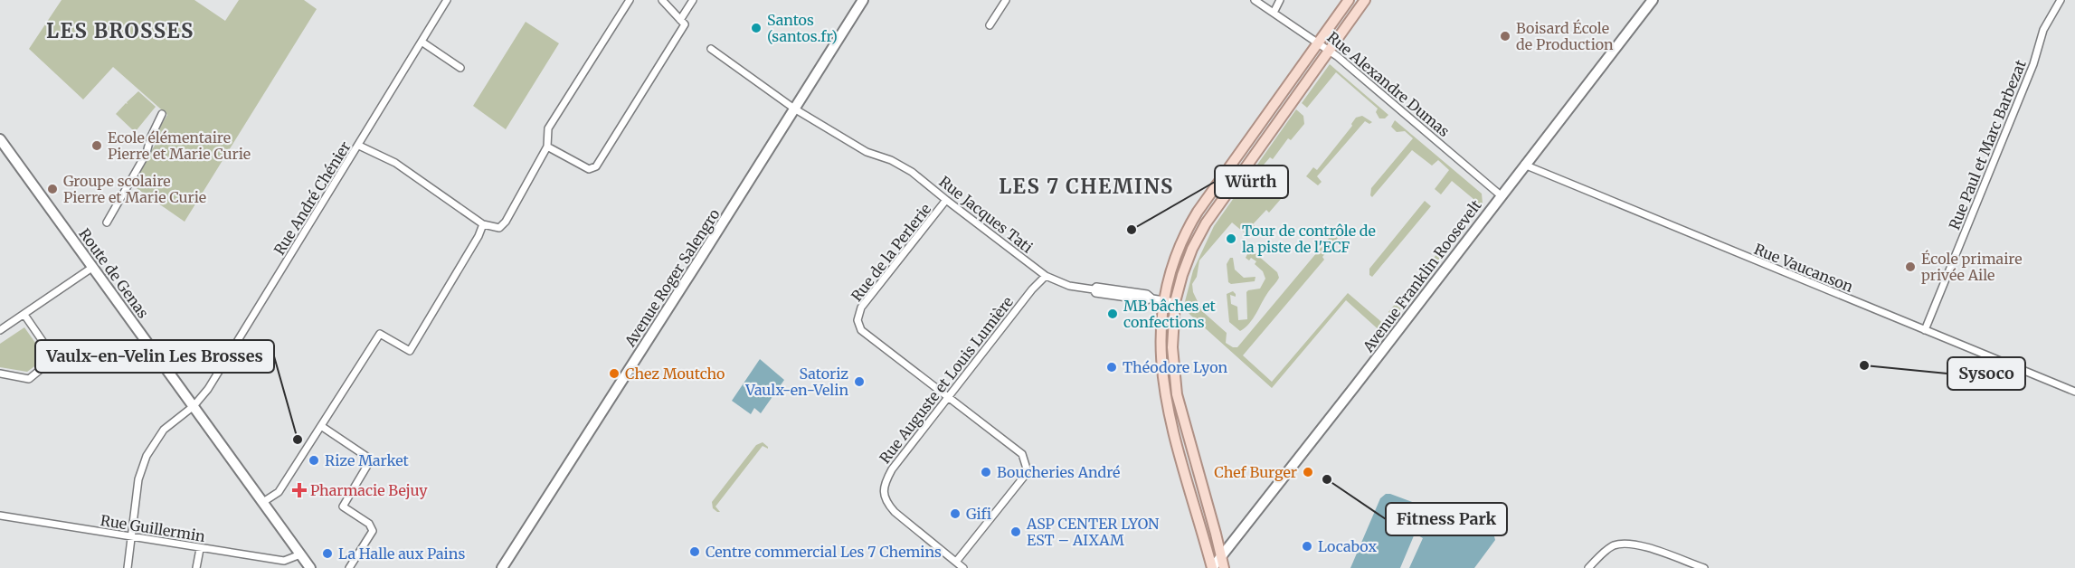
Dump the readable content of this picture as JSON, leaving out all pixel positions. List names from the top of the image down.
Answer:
{
  "streets": {
    "street": [
      "Rue Alexandre Dumas",
      "Rue Paul et Marc Barbezat",
      "Rue André Chénier",
      "Rue Jacques Tati",
      "Rue de la Perlerie",
      "Rue Vaucanson",
      "Route de Genas",
      "Avenue Franklin Roosevelt",
      "Avenue Roger Salengro",
      "Rue Auguste et Louis Lumière",
      "Rue Guillermin"
    ]
  },
  "crossings": [
    ["Rue Alexandre Dumas", "Avenue Franklin Roosevelt"],
    ["Rue Paul et Marc Barbezat", "Rue Vaucanson"],
    ["Rue André Chénier", "Route de Genas"],
    ["Rue André Chénier", "Rue Guillermin"],
    ["Rue Jacques Tati", "Rue de la Perlerie"],
    ["Rue Jacques Tati", "Avenue Roger Salengro"],
    ["Rue Jacques Tati", "Rue Auguste et Louis Lumière"],
    ["Rue de la Perlerie", "Rue Auguste et Louis Lumière"],
    ["Rue Vaucanson", "Avenue Franklin Roosevelt"],
    ["Route de Genas", "Rue Guillermin"]
  ],
  "districts": ["LES BROSSES", "LES 7 CHEMINS"],
  "places": {
    "other": [
      "Santos (santos.fr)",
      "Boisard École de Production",
      "Ecole élémentaire Pierre et Marie Curie",
      "Groupe scolaire Pierre et Marie Curie",
      "Würth",
      "Tour de contrôle de la piste de l'ECF",
      "École primaire privée Aile",
      "MB bâches et confections",
      "Sysoco",
      "Théodore Lyon",
      "Chez Moutcho",
      "Satoriz Vaulx-en-Velin",
      "Vaulx-en-Velin Les Brosses",
      "Rize Market",
      "Boucheries André",
      "Chef Burger",
      "Fitness Park",
      "Gifi",
      "ASP CENTER LYON EST – AIXAM",
      "Locabox",
      "Centre commercial Les 7 Chemins",
      "La Halle aux Pains"
    ],
    "health": ["Pharmacie Bejuy"]
  }
}
